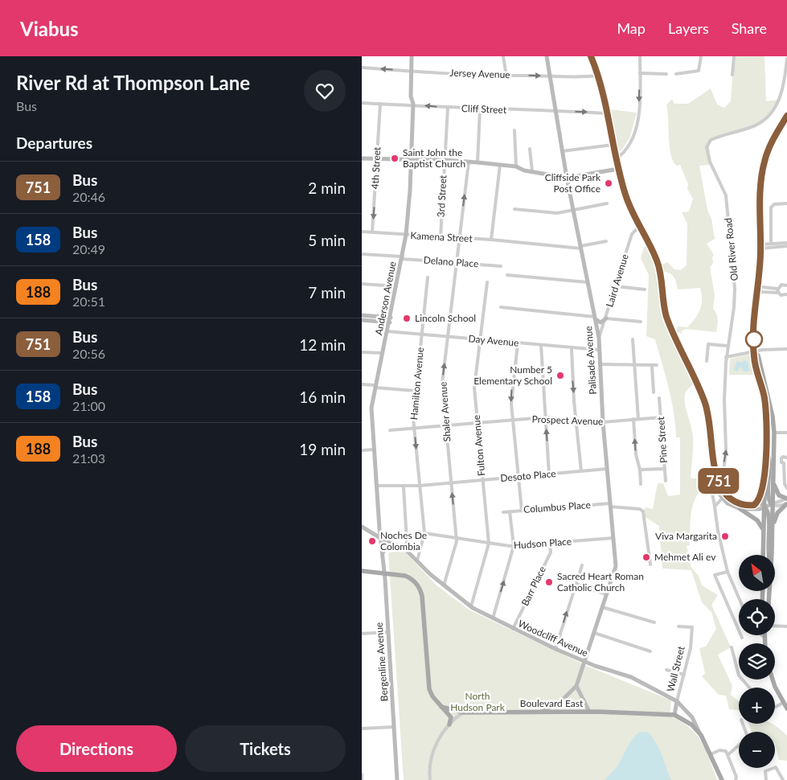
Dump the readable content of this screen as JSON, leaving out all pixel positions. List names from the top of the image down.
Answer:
{
  "streets": {
    "main road": [
      "Anderson Avenue",
      "Palisade Avenue",
      "Woodcliff Avenue",
      "Bergenline Avenue",
      "Wall Street",
      "Boulevard East"
    ],
    "street": [
      "Jersey Avenue",
      "Cliff Street",
      "4th Street",
      "3rd Street",
      "Kamena Street",
      "Old River Road",
      "Delano Place",
      "Laird Avenue",
      "Day Avenue",
      "Hamilton Avenue",
      "Shaler Avenue",
      "Prospect Avenue",
      "Pine Street",
      "Fulton Avenue",
      "Desoto Place",
      "Columbus Place",
      "Hudson Place",
      "Barr Place"
    ]
  },
  "crossings": [
    ["Jersey Avenue", "Anderson Avenue"],
    ["Jersey Avenue", "Palisade Avenue"],
    ["Cliff Street", "4th Street"],
    ["Cliff Street", "3rd Street"],
    ["Cliff Street", "Anderson Avenue"],
    ["Cliff Street", "Palisade Avenue"],
    ["4th Street", "Kamena Street"],
    ["3rd Street", "Kamena Street"],
    ["Kamena Street", "Anderson Avenue"],
    ["Kamena Street", "Palisade Avenue"],
    ["Kamena Street", "Shaler Avenue"],
    ["Delano Place", "Anderson Avenue"],
    ["Delano Place", "Shaler Avenue"],
    ["Laird Avenue", "Palisade Avenue"],
    ["Anderson Avenue", "Day Avenue"],
    ["Anderson Avenue", "Desoto Place"],
    ["Anderson Avenue", "Woodcliff Avenue"],
    ["Anderson Avenue", "Bergenline Avenue"],
    ["Day Avenue", "Palisade Avenue"],
    ["Day Avenue", "Hamilton Avenue"],
    ["Day Avenue", "Shaler Avenue"],
    ["Day Avenue", "Fulton Avenue"],
    ["Palisade Avenue", "Prospect Avenue"],
    ["Palisade Avenue", "Desoto Place"],
    ["Palisade Avenue", "Columbus Place"],
    ["Palisade Avenue", "Hudson Place"],
    ["Palisade Avenue", "Woodcliff Avenue"],
    ["Hamilton Avenue", "Prospect Avenue"],
    ["Hamilton Avenue", "Desoto Place"],
    ["Hamilton Avenue", "Hudson Place"],
    ["Hamilton Avenue", "Woodcliff Avenue"],
    ["Shaler Avenue", "Prospect Avenue"],
    ["Shaler Avenue", "Desoto Place"],
    ["Shaler Avenue", "Hudson Place"],
    ["Shaler Avenue", "Woodcliff Avenue"],
    ["Prospect Avenue", "Pine Street"],
    ["Prospect Avenue", "Fulton Avenue"],
    ["Fulton Avenue", "Desoto Place"],
    ["Fulton Avenue", "Hudson Place"],
    ["Fulton Avenue", "Woodcliff Avenue"],
    ["Hudson Place", "Barr Place"],
    ["Barr Place", "Woodcliff Avenue"],
    ["Woodcliff Avenue", "Bergenline Avenue"],
    ["Woodcliff Avenue", "Wall Street"],
    ["Woodcliff Avenue", "Boulevard East"],
    ["Wall Street", "Boulevard East"]
  ],
  "one_way": ["4th Street", "Shaler Avenue"],
  "parks": ["North Hudson Park"],
  "places": [
    "Saint John the Baptist Church",
    "Cliffside Park Post Office",
    "Lincoln School",
    "Number 5 Elementary School",
    "Viva Margarita",
    "Noches De Colombia",
    "Mehmet Ali ev",
    "Sacred Heart Roman Catholic Church"
  ],
  "lines": ["bus line 751"],
  "north": "top left",
  "page": {
    "header": "Viabus",
    "nav": ["Map", "Layers", "Share"],
    "heading": [
      ["River Rd at Thompson Lane", "Bus"],
      "Departures"
    ],
    "on_map": "751",
    "list": [
      {
        "mark": "751",
        "name": "Bus",
        "note": "20:46",
        "value": "2 min"
      },
      {
        "mark": "158",
        "name": "Bus",
        "note": "20:49",
        "value": "5 min"
      },
      {
        "mark": "188",
        "name": "Bus",
        "note": "20:51",
        "value": "7 min"
      },
      {
        "mark": "751",
        "name": "Bus",
        "note": "20:56",
        "value": "12 min"
      },
      {
        "mark": "158",
        "name": "Bus",
        "note": "21:00",
        "value": "16 min"
      },
      {
        "mark": "188",
        "name": "Bus",
        "note": "21:03",
        "value": "19 min"
      }
    ],
    "map_buttons": ["+", "−"],
    "buttons": ["Directions", "Tickets"]
  }
}
